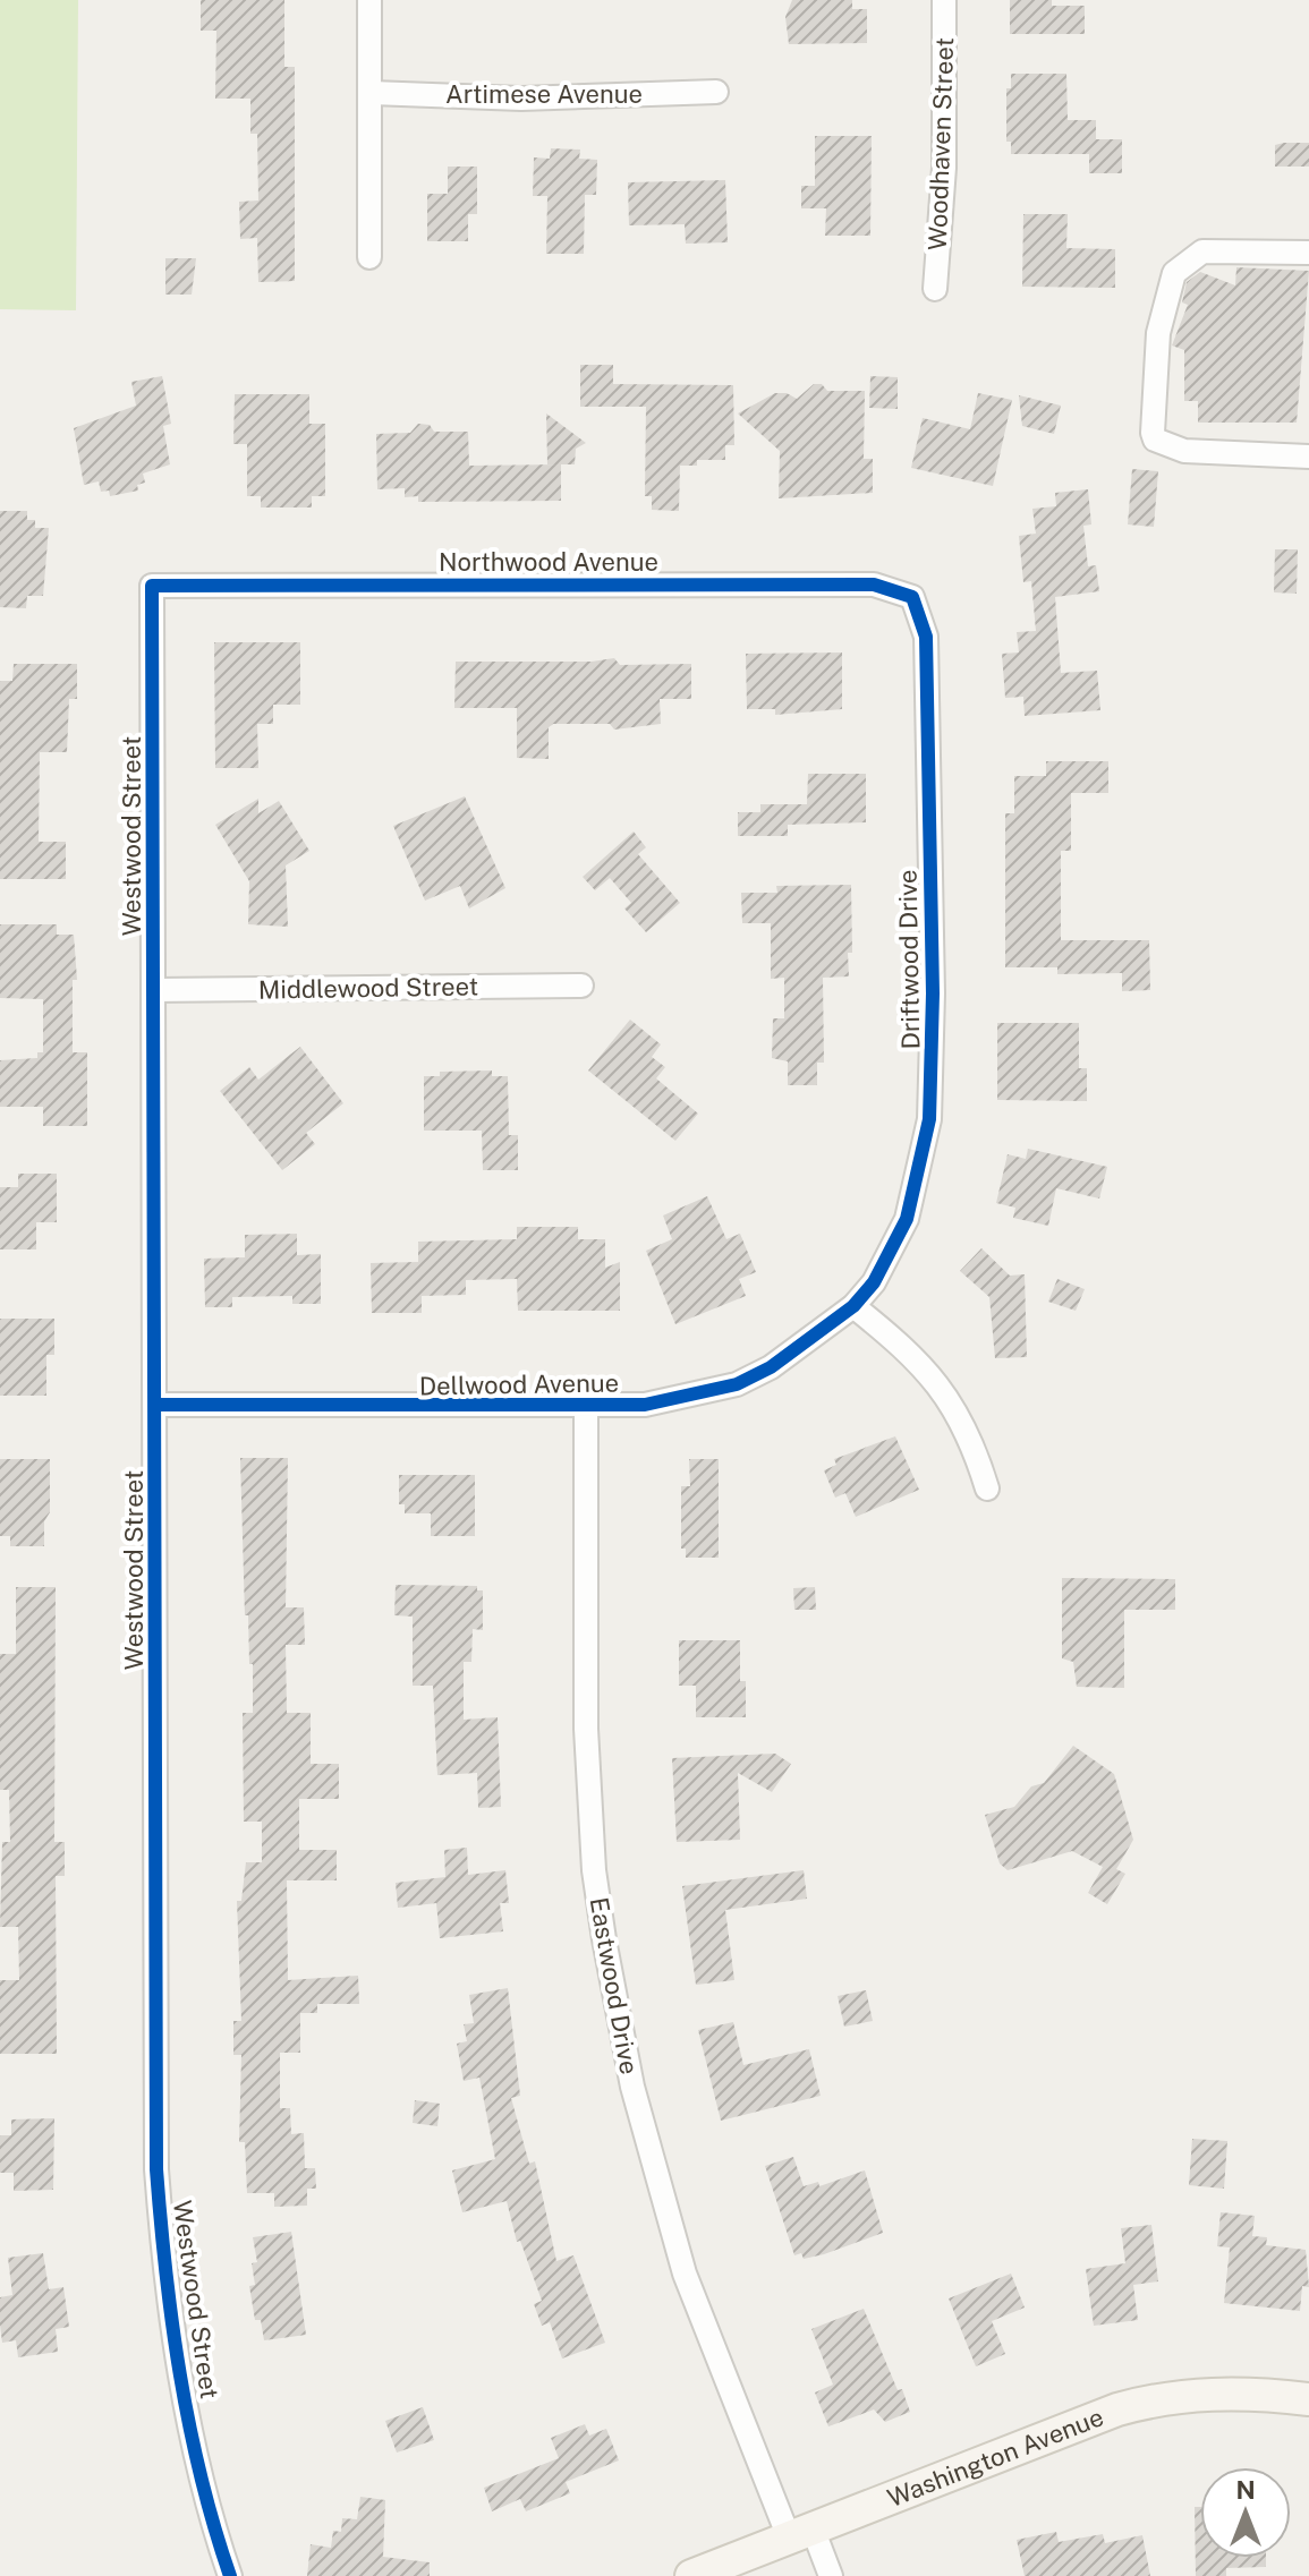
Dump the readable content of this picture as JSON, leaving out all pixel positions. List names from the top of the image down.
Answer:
{
  "streets": {
    "street": [
      "Artimese Avenue",
      "Woodhaven Street",
      "Northwood Avenue",
      "Westwood Street",
      "Driftwood Drive",
      "Middlewood Street",
      "Dellwood Avenue",
      "Eastwood Drive",
      "Washington Avenue"
    ]
  },
  "crossings": [
    ["Northwood Avenue", "Westwood Street"],
    ["Northwood Avenue", "Driftwood Drive"],
    ["Westwood Street", "Middlewood Street"],
    ["Westwood Street", "Dellwood Avenue"],
    ["Driftwood Drive", "Dellwood Avenue"],
    ["Dellwood Avenue", "Eastwood Drive"],
    ["Eastwood Drive", "Washington Avenue"]
  ],
  "north": "top"
}
